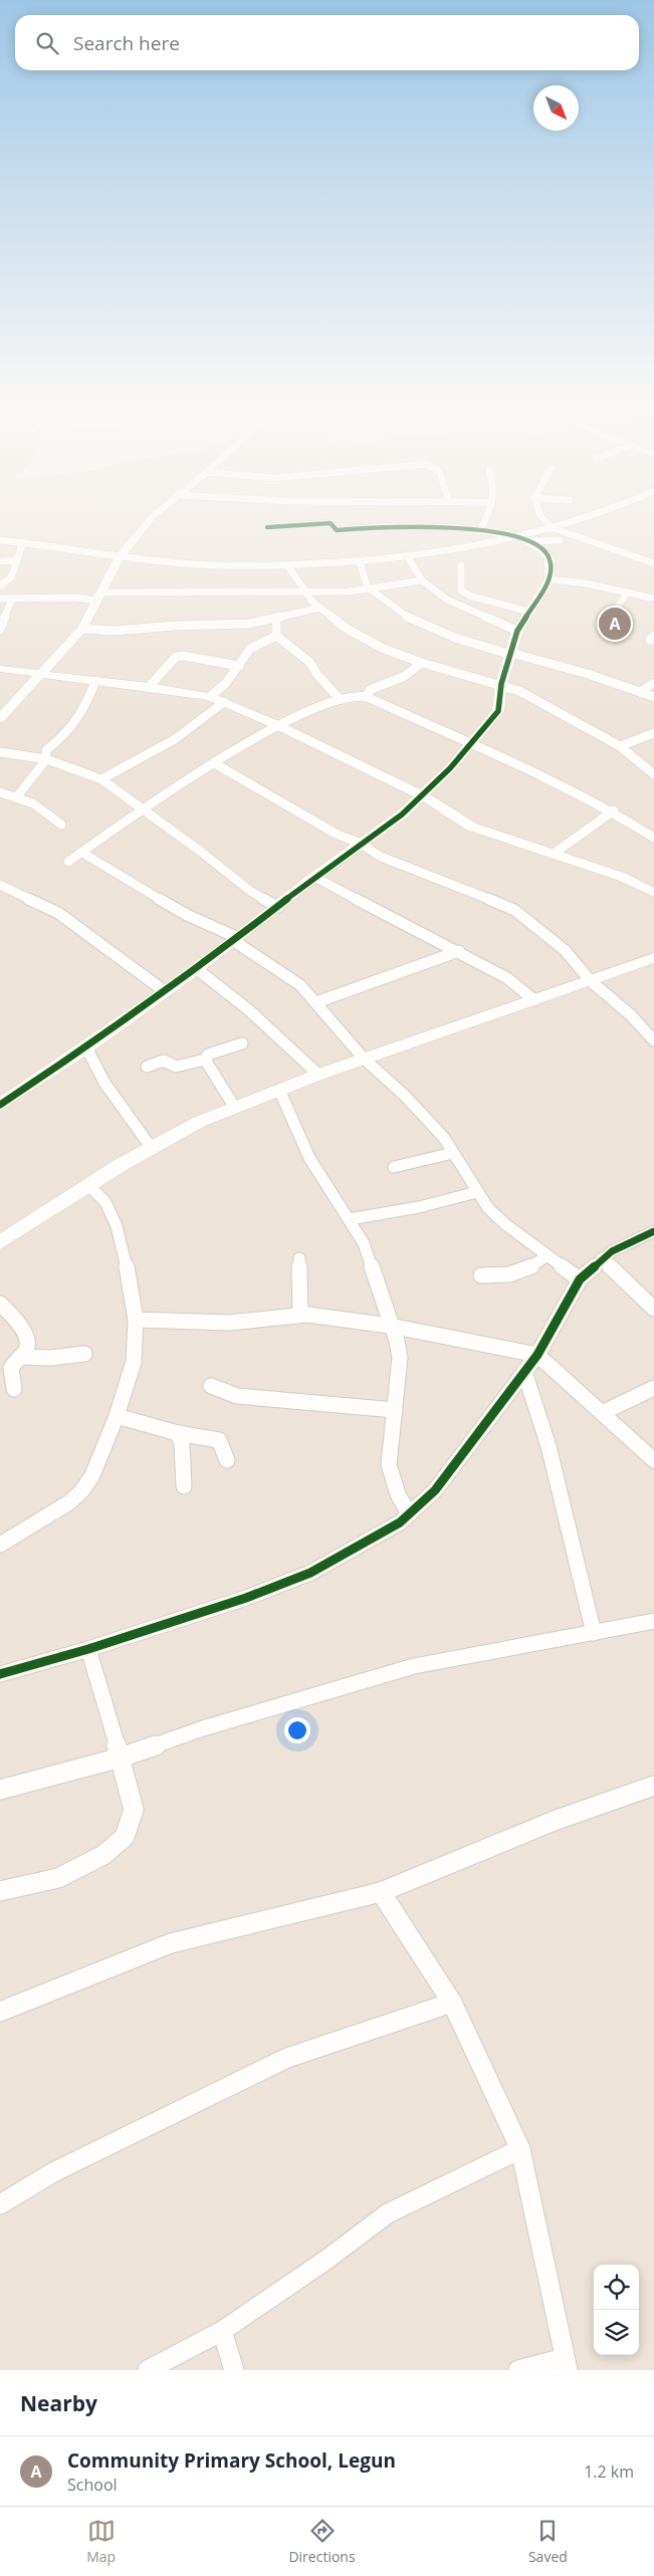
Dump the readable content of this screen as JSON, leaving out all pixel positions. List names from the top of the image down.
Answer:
{
  "north": "bottom right",
  "page": {
    "search": "Search here",
    "pins": "A",
    "heading": "Nearby",
    "list": [
      {
        "mark": "A",
        "name": "Community Primary School, Legun",
        "note": "School",
        "value": "1.2 km"
      }
    ],
    "nav": ["Map", "Directions", "Saved"]
  }
}
